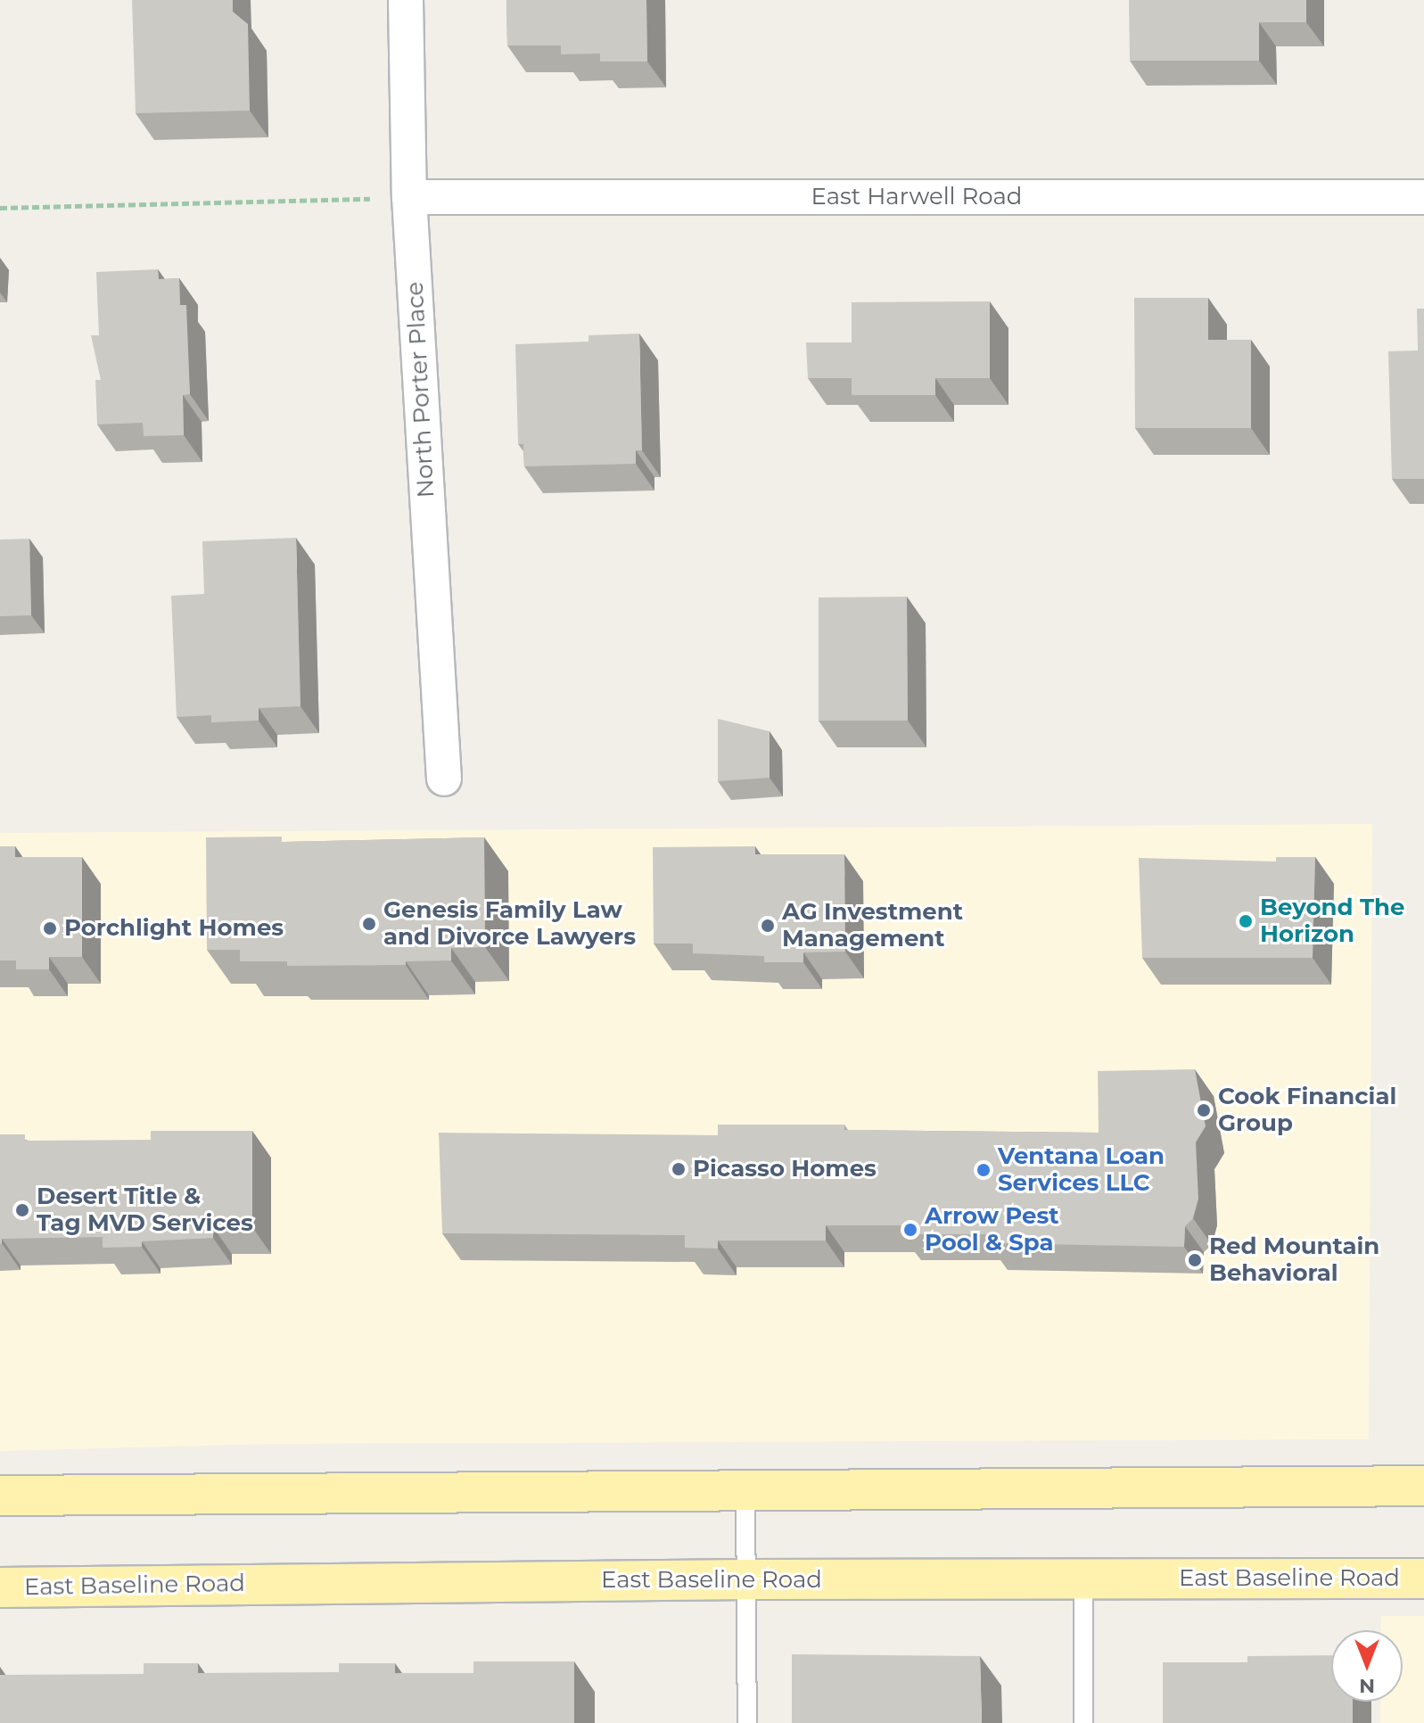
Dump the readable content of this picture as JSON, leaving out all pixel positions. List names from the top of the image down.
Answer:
{
  "streets": {
    "main road": ["East Baseline Road"],
    "street": ["East Harwell Road", "North Porter Place"]
  },
  "crossings": [
    ["East Harwell Road", "North Porter Place"]
  ],
  "places": [
    "Beyond The Horizon",
    "Genesis Family Law and Divorce Lawyers",
    "AG Investment Management",
    "Porchlight Homes",
    "Cook Financial Group",
    "Picasso Homes",
    "Ventana Loan Services LLC",
    "Desert Title & Tag MVD Services",
    "Arrow Pest Pool & Spa",
    "Red Mountain Behavioral"
  ],
  "north": "bottom"
}
